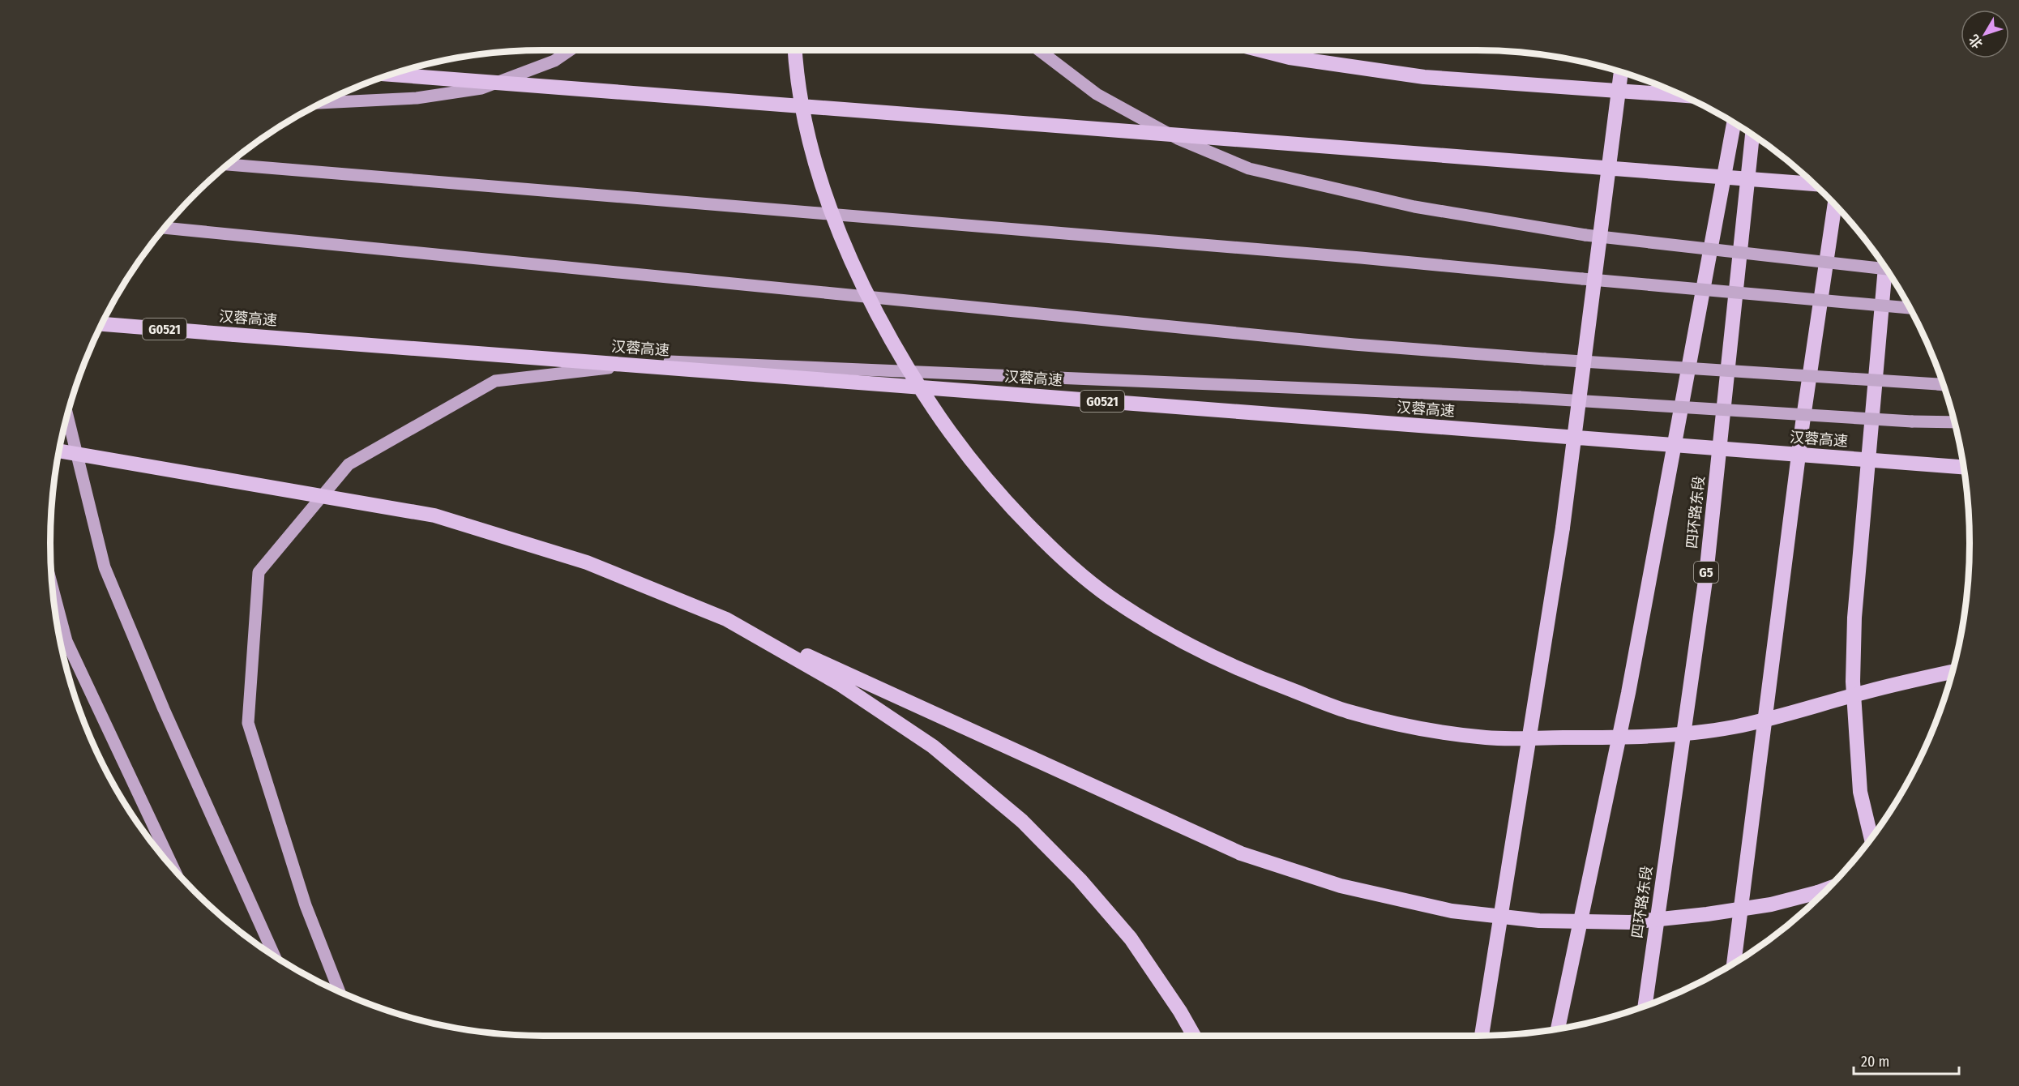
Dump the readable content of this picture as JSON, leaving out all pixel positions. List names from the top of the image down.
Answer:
{
  "streets": {
    "highway": [
      "汉蓉高速",
      "G0521",
      "四环路东段",
      "G5"
    ]
  },
  "scale_bar": "20 m",
  "north": "bottom left"
}
